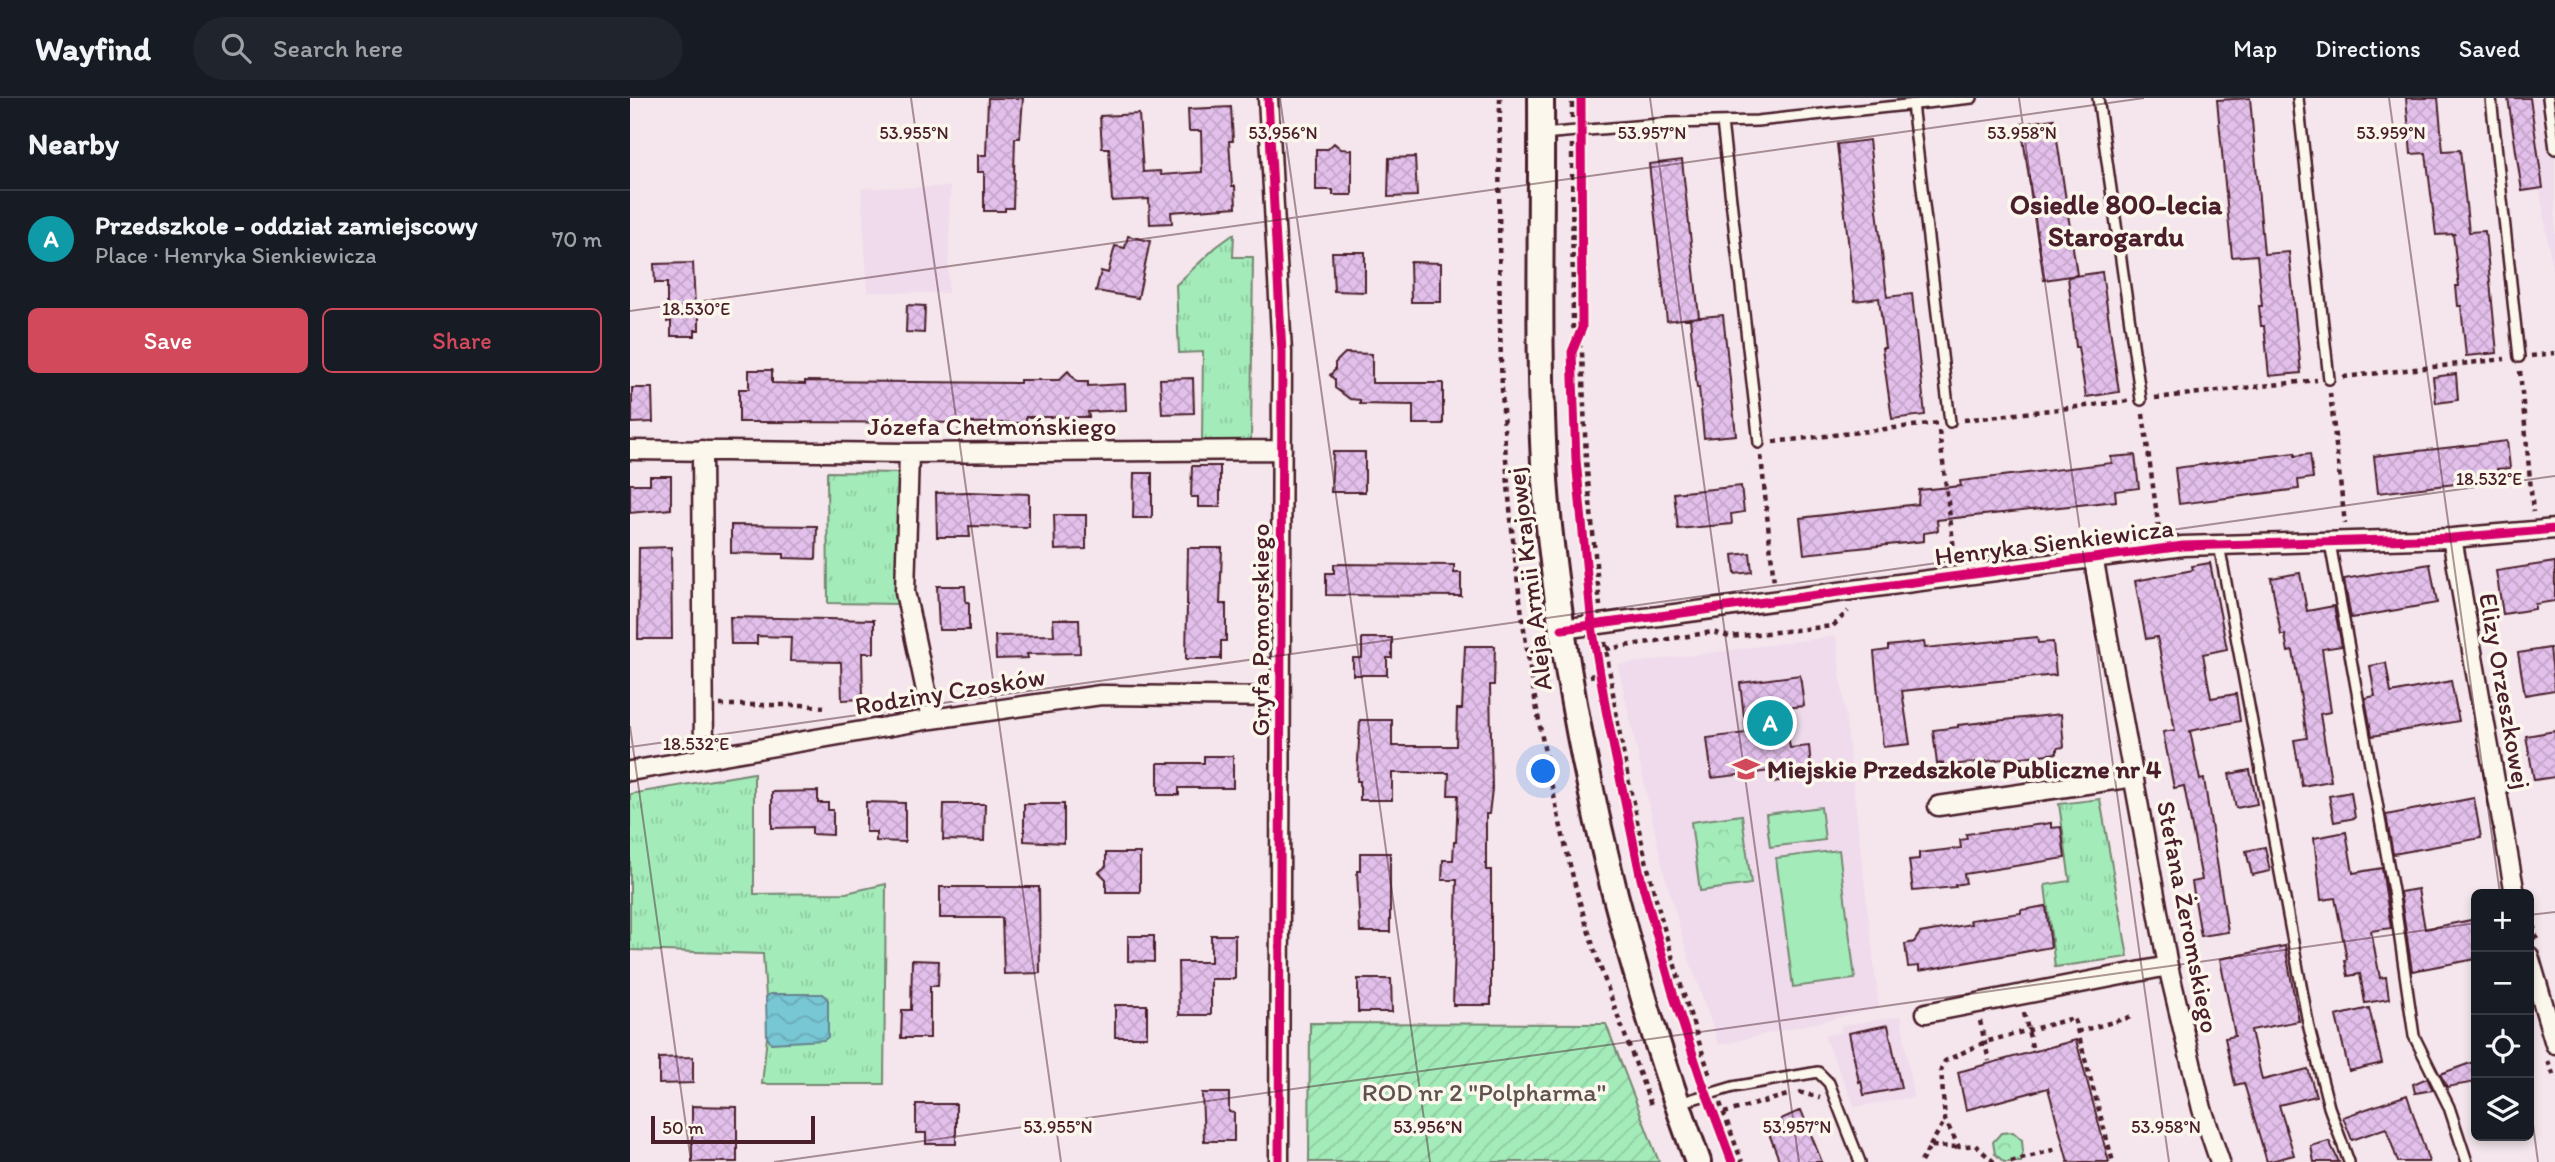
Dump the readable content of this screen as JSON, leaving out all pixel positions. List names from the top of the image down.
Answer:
{
  "streets": {
    "main road": ["Aleja Armii Krajowej"],
    "street": [
      "Józefa Chełmońskiego",
      "Henryka Sienkiewicza",
      "Gryfa Pomorskiego",
      "Rodziny Czosków",
      "Elizy Orzeszkowej",
      "Stefana Żeromskiego"
    ]
  },
  "crossings": [
    ["Józefa Chełmońskiego", "Gryfa Pomorskiego"],
    ["Henryka Sienkiewicza", "Aleja Armii Krajowej"],
    ["Henryka Sienkiewicza", "Elizy Orzeszkowej"],
    ["Henryka Sienkiewicza", "Stefana Żeromskiego"],
    ["Gryfa Pomorskiego", "Rodziny Czosków"]
  ],
  "districts": ["Osiedle 800-lecia Starogardu"],
  "parks": ["ROD nr 2 \"Polpharma\""],
  "places": {
    "school or university": ["Miejskie Przedszkole Publiczne nr 4"]
  },
  "scale_bar": "50 m",
  "page": {
    "header": "Wayfind",
    "search": "Search here",
    "nav": ["Map", "Directions", "Saved"],
    "heading": "Nearby",
    "list": [
      {
        "mark": "A",
        "name": "Przedszkole - oddział zamiejscowy",
        "note": "Place · Henryka Sienkiewicza",
        "value": "70 m"
      }
    ],
    "buttons": ["Save", "Share"],
    "pins": "A",
    "map_buttons": ["+", "−"],
    "scale": "50 m"
  },
  "coordinates": [
    "53.955°N",
    "53.956°N",
    "53.957°N",
    "53.958°N",
    "53.959°N",
    "18.530°E",
    "18.532°E"
  ]
}
